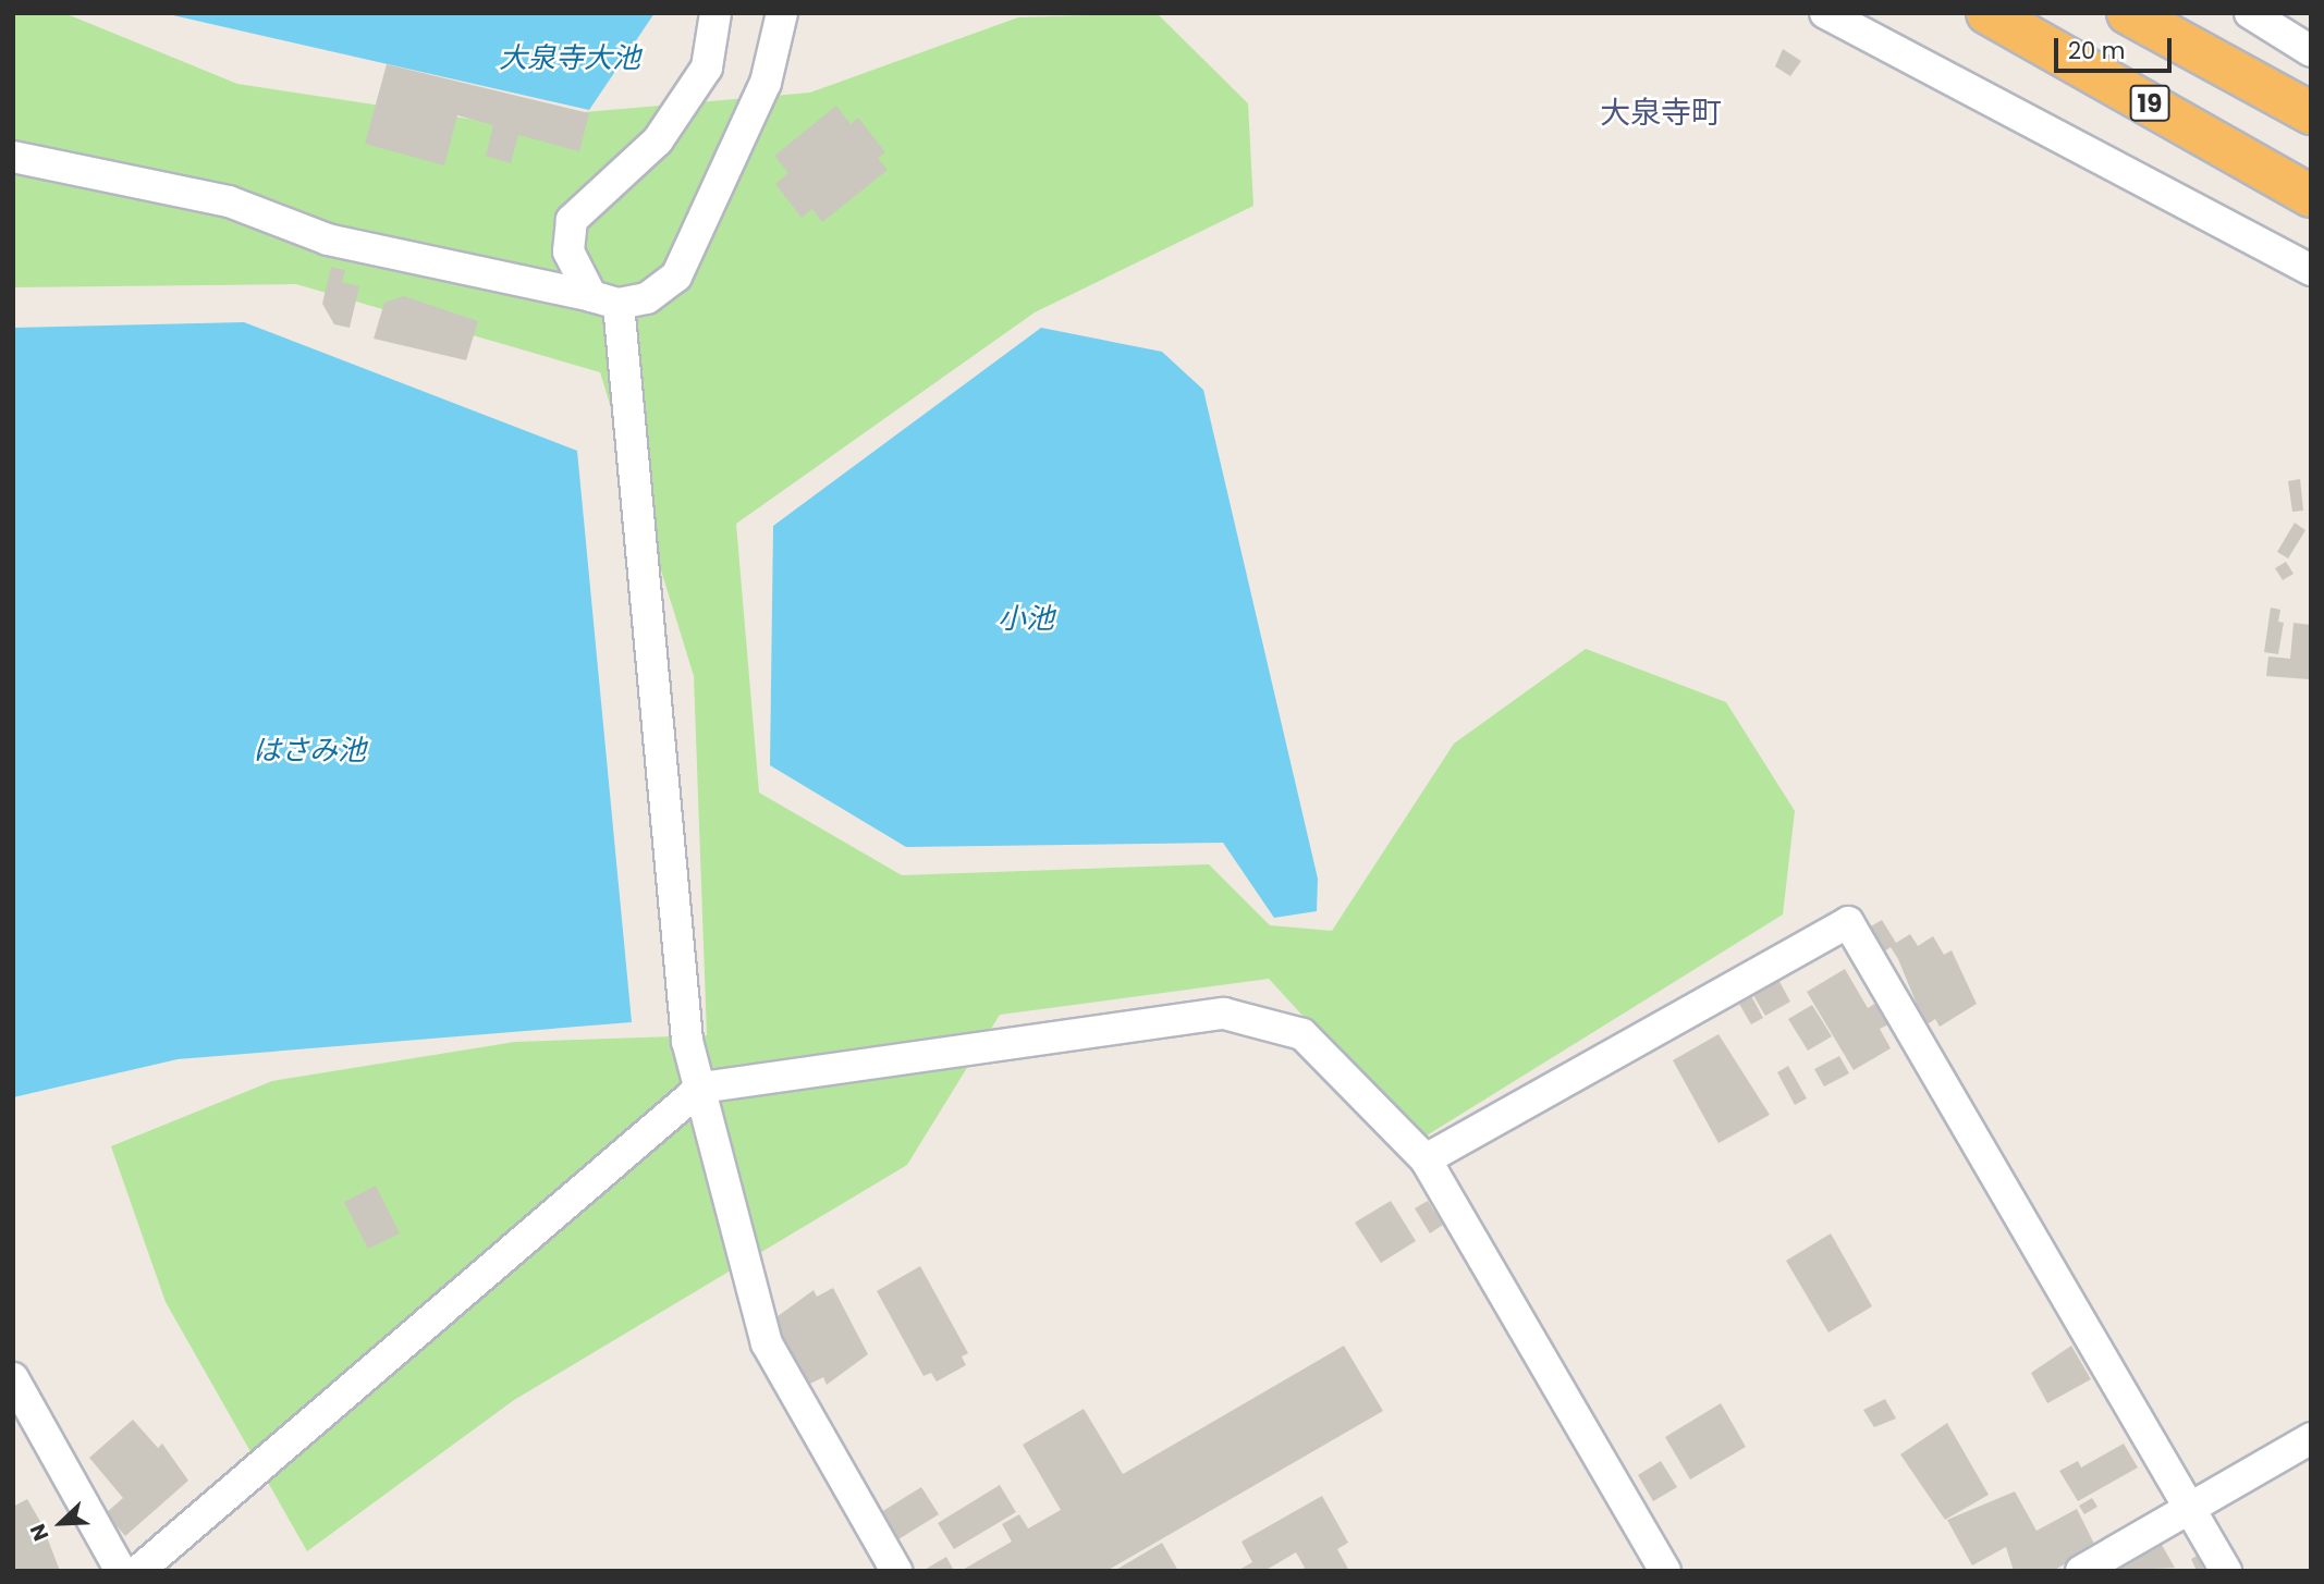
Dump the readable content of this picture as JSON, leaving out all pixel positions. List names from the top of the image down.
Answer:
{
  "streets": {
    "highway": ["19"]
  },
  "districts": ["大泉寺町"],
  "water": ["大泉寺大池", "小池", "はさみ池"],
  "scale_bar": "20 m",
  "north": "bottom left"
}
